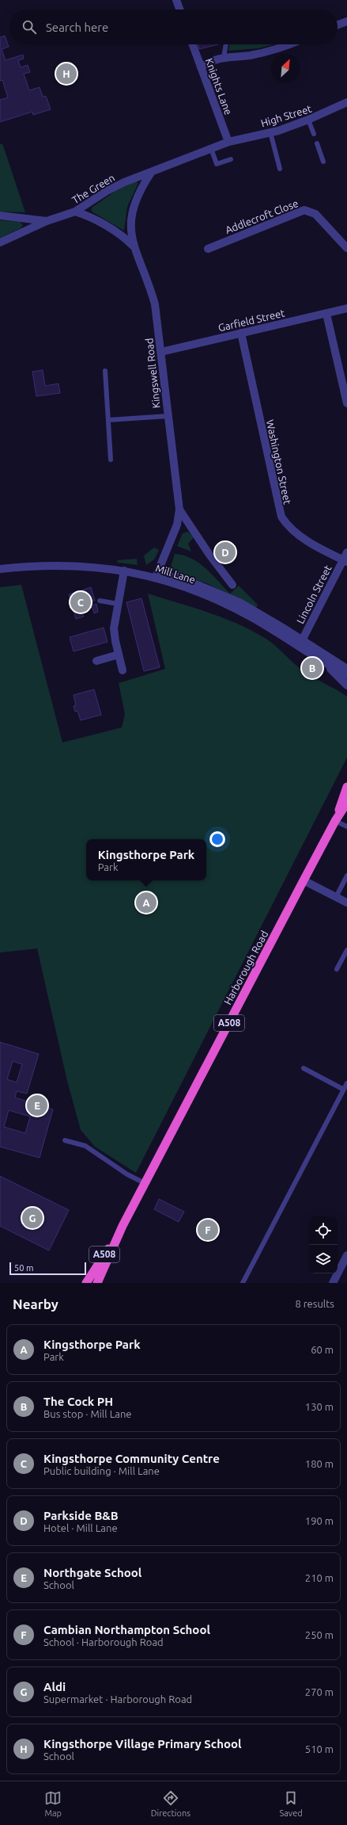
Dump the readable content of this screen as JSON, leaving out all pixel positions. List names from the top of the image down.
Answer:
{
  "streets": {
    "highway": ["Harborough Road", "A508"],
    "street": [
      "Knights Lane",
      "High Street",
      "The Green",
      "Addlecroft Close",
      "Garfield Street",
      "Kingswell Road",
      "Washington Street",
      "Mill Lane",
      "Lincoln Street"
    ]
  },
  "crossings": [
    ["Knights Lane", "High Street"],
    ["Knights Lane", "The Green"],
    ["High Street", "The Green"],
    ["The Green", "Kingswell Road"],
    ["Garfield Street", "Kingswell Road"],
    ["Garfield Street", "Washington Street"],
    ["Kingswell Road", "Mill Lane"],
    ["Washington Street", "Lincoln Street"],
    ["Mill Lane", "Lincoln Street"],
    ["Harborough Road", "A508"]
  ],
  "scale_bar": "50 m",
  "north": "top right",
  "page": {
    "search": "Search here",
    "pins": [
      "H",
      "D",
      "C",
      "B",
      "A",
      "E",
      "G",
      "F"
    ],
    "popup": ["Kingsthorpe Park", "Park"],
    "scale": "50 m",
    "heading": ["Nearby", "8 results"],
    "list": [
      {
        "mark": "A",
        "name": "Kingsthorpe Park",
        "note": "Park",
        "value": "60 m"
      },
      {
        "mark": "B",
        "name": "The Cock PH",
        "note": "Bus stop · Mill Lane",
        "value": "130 m"
      },
      {
        "mark": "C",
        "name": "Kingsthorpe Community Centre",
        "note": "Public building · Mill Lane",
        "value": "180 m"
      },
      {
        "mark": "D",
        "name": "Parkside B&B",
        "note": "Hotel · Mill Lane",
        "value": "190 m"
      },
      {
        "mark": "E",
        "name": "Northgate School",
        "note": "School",
        "value": "210 m"
      },
      {
        "mark": "F",
        "name": "Cambian Northampton School",
        "note": "School · Harborough Road",
        "value": "250 m"
      },
      {
        "mark": "G",
        "name": "Aldi",
        "note": "Supermarket · Harborough Road",
        "value": "270 m"
      },
      {
        "mark": "H",
        "name": "Kingsthorpe Village Primary School",
        "note": "School",
        "value": "510 m"
      }
    ],
    "nav": ["Map", "Directions", "Saved"]
  }
}
